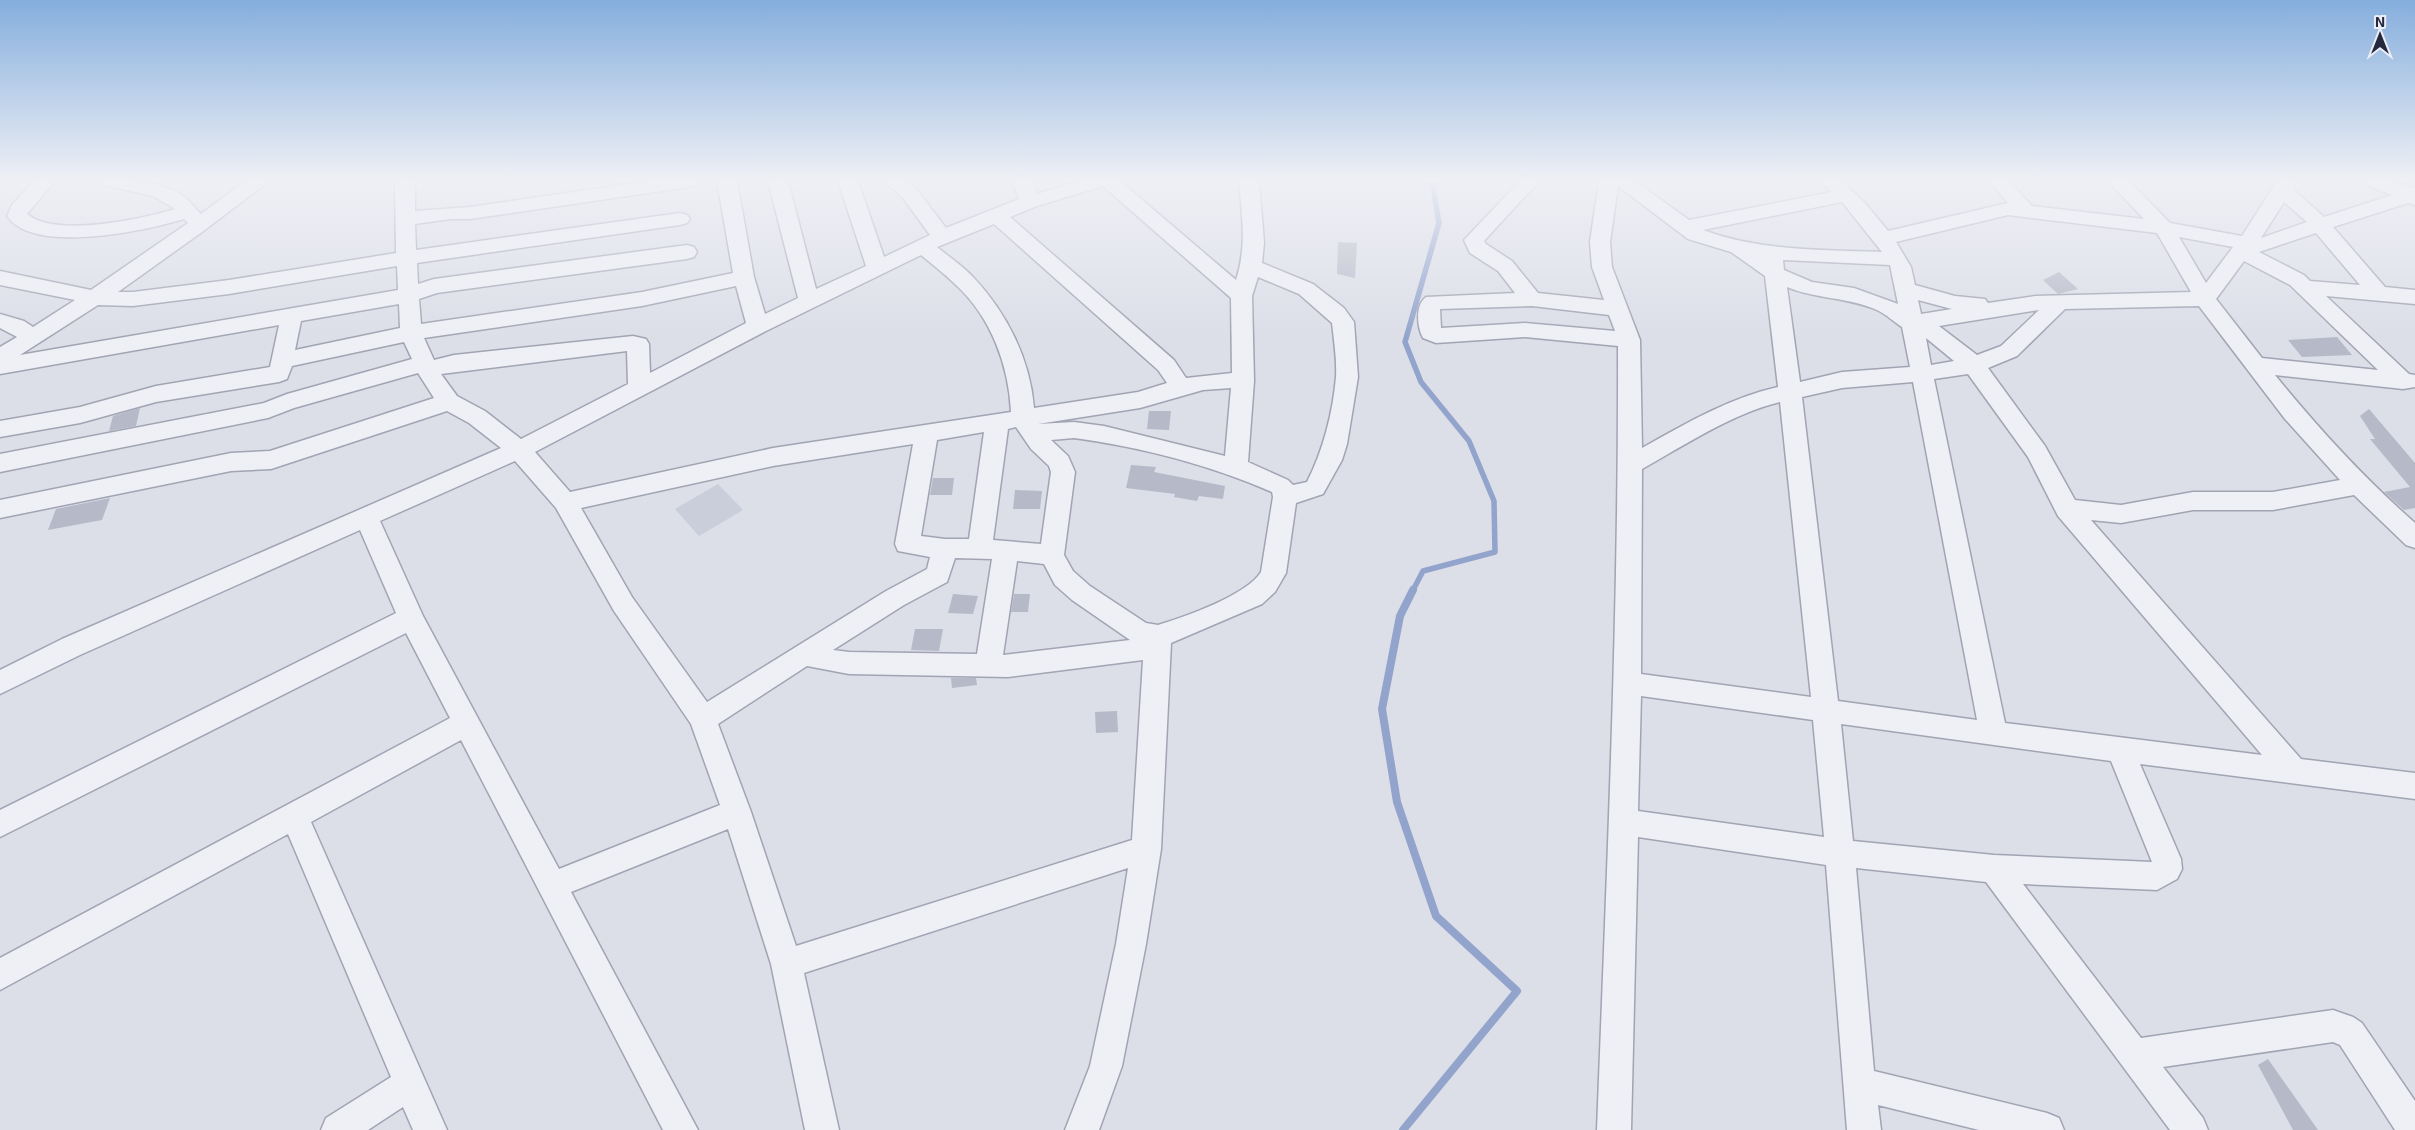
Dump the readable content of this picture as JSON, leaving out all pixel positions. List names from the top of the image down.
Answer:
{
  "north": "top"
}
